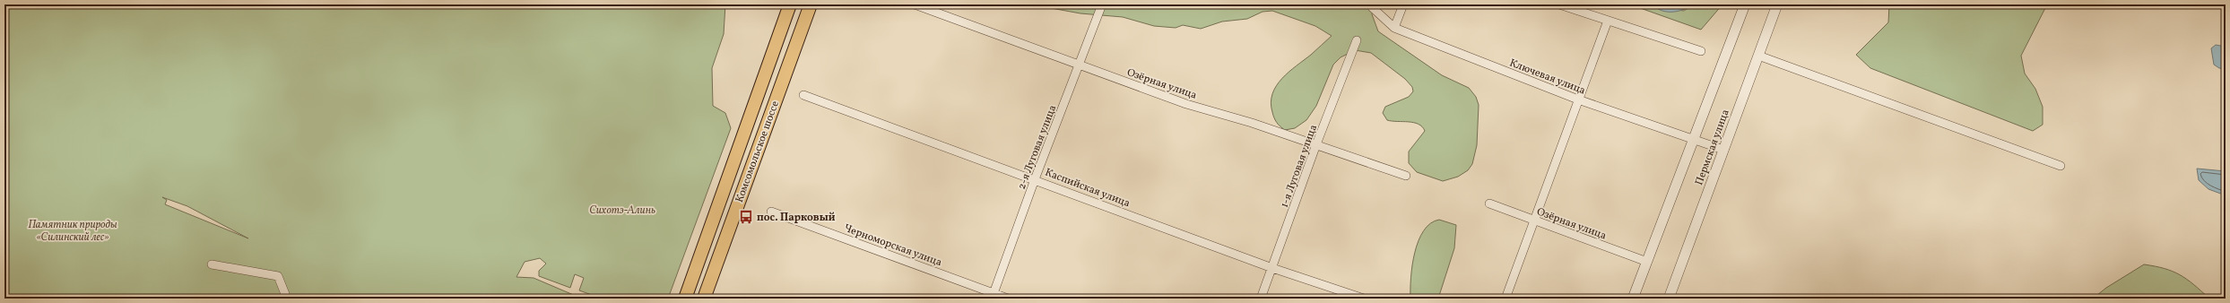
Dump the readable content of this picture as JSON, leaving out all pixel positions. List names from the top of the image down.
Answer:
{
  "streets": {
    "main road": ["Комсомольское шоссе"],
    "street": [
      "Ключевая улица",
      "Озёрная улица",
      "2-я Луговая улица",
      "Пермская улица",
      "1-я Луговая улица",
      "Каспийская улица",
      "Черноморская улица"
    ]
  },
  "crossings": [
    ["Ключевая улица", "Пермская улица"],
    ["Озёрная улица", "2-я Луговая улица"],
    ["Озёрная улица", "1-я Луговая улица"],
    ["2-я Луговая улица", "Каспийская улица"],
    ["2-я Луговая улица", "Черноморская улица"],
    ["1-я Луговая улица", "Каспийская улица"]
  ],
  "parks": ["Сихотэ-Алинь", "Памятник природы «Силинский лес»"],
  "places": {
    "bus stop": ["пос. Парковый"]
  }
}
